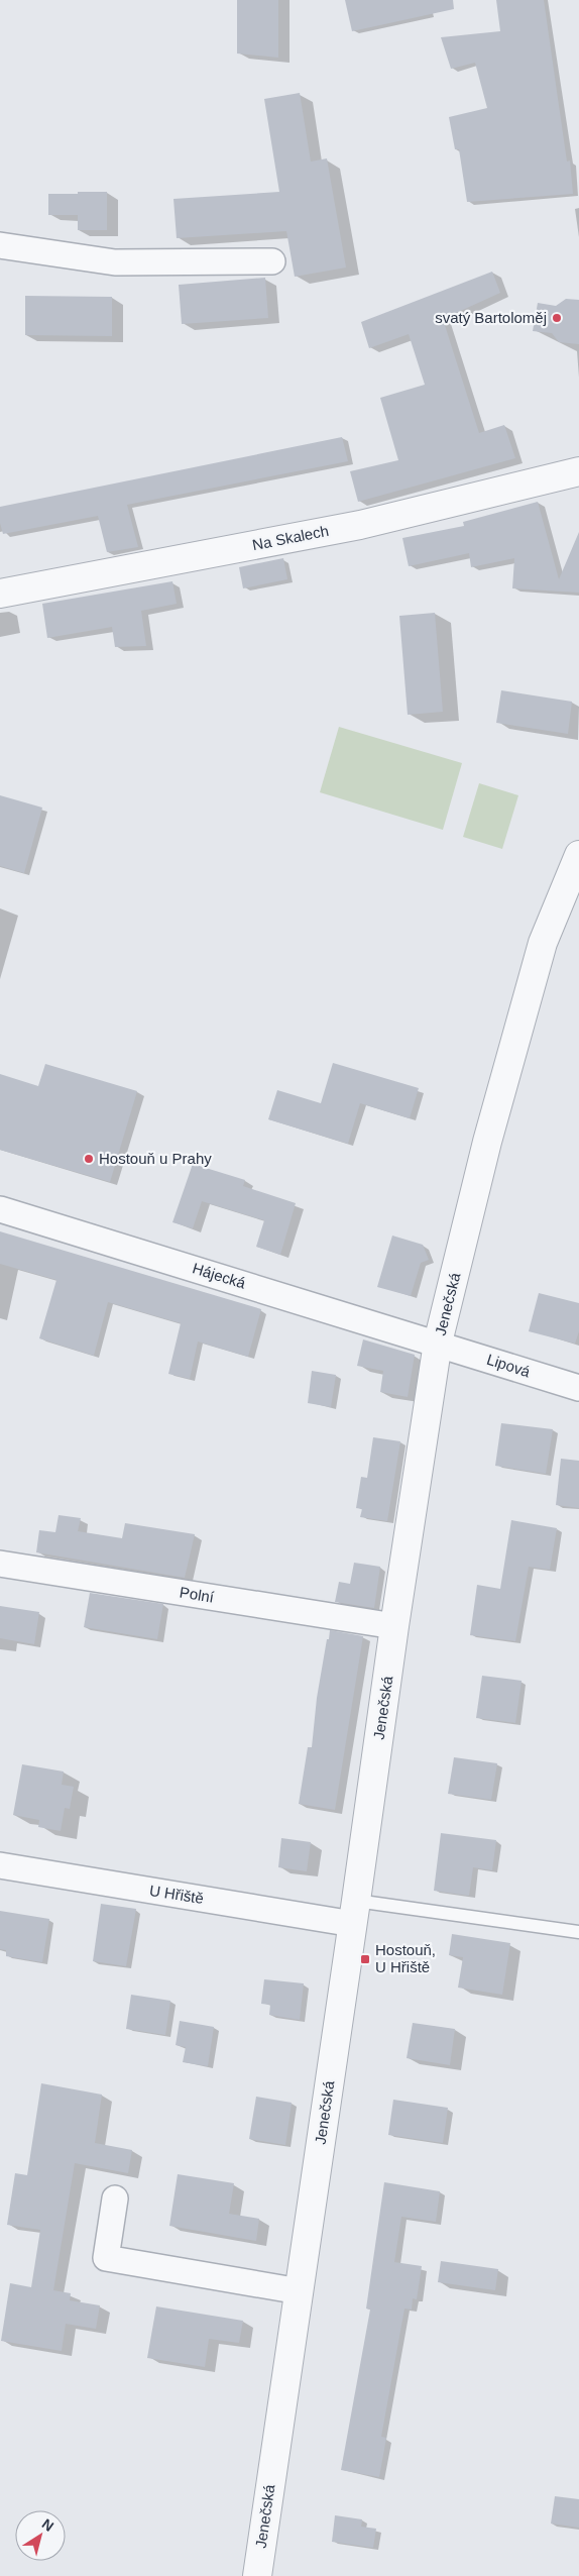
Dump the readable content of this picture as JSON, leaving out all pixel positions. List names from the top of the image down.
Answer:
{
  "streets": {
    "street": [
      "Na Skalech",
      "Hájecká",
      "Jenečská",
      "Lipová",
      "Polní",
      "U Hřiště"
    ]
  },
  "crossings": [
    ["Hájecká", "Jenečská"],
    ["Hájecká", "Lipová"],
    ["Jenečská", "Lipová"],
    ["Jenečská", "Polní"],
    ["Jenečská", "U Hřiště"]
  ],
  "places": {
    "other": ["svatý Bartoloměj", "Hostouň u Prahy"],
    "transit": ["Hostouň, U Hřiště"]
  },
  "north": "top right"
}
